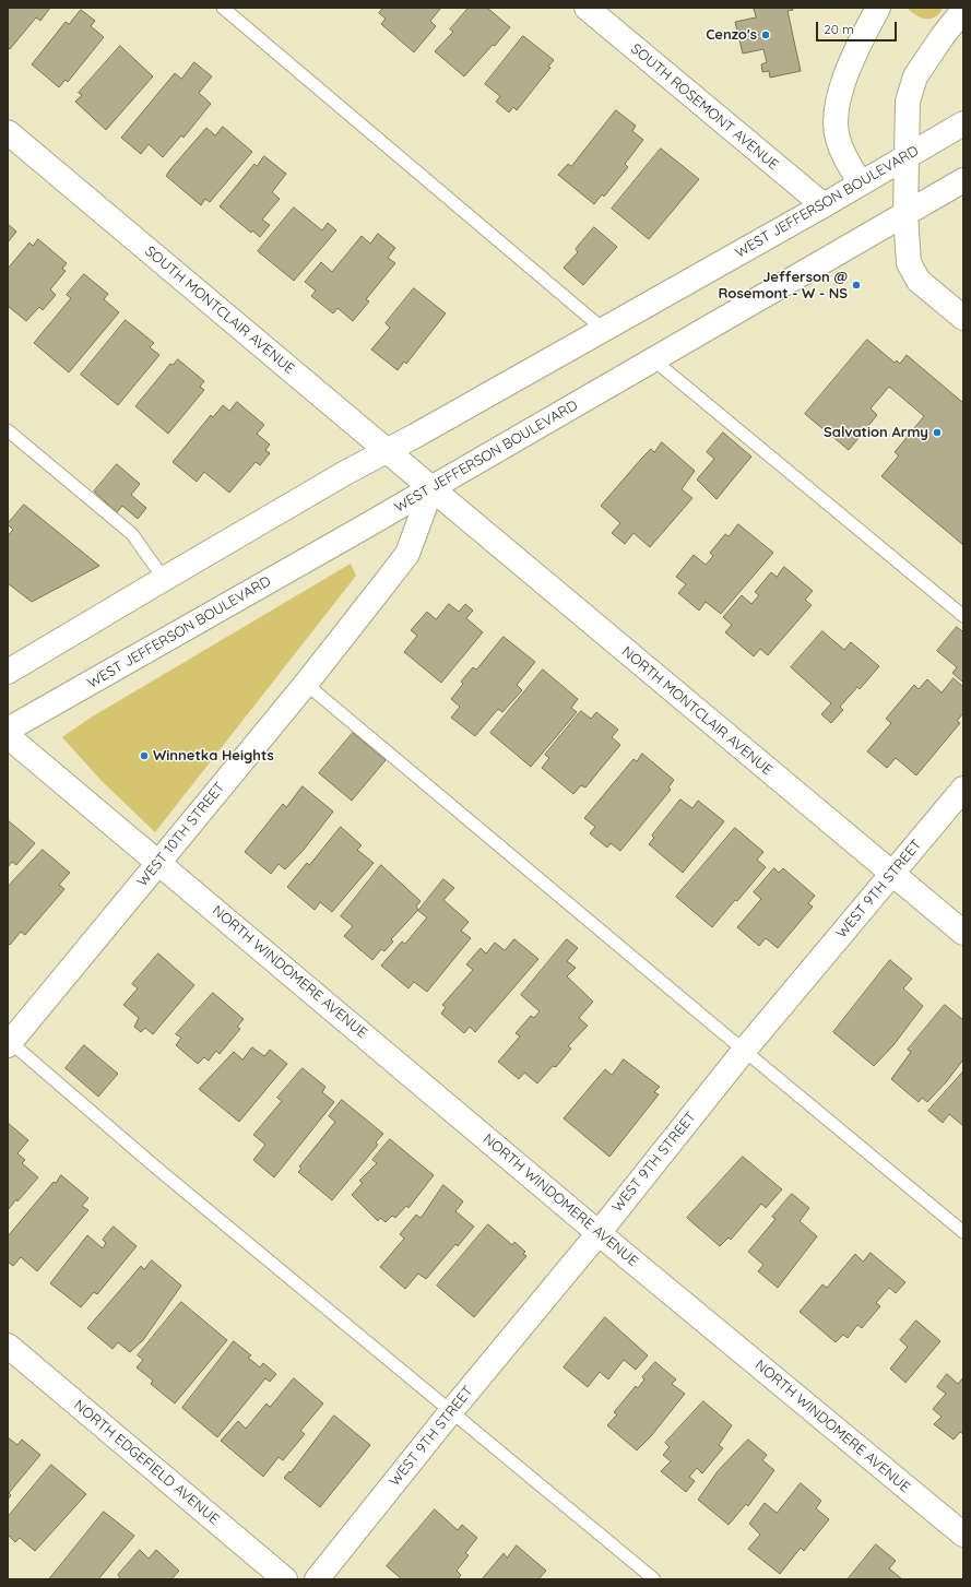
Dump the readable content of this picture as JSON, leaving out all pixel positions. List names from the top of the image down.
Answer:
{
  "streets": {
    "street": [
      "SOUTH ROSEMONT AVENUE",
      "WEST JEFFERSON BOULEVARD",
      "SOUTH MONTCLAIR AVENUE",
      "NORTH MONTCLAIR AVENUE",
      "WEST 10TH STREET",
      "WEST 9TH STREET",
      "NORTH WINDOMERE AVENUE",
      "NORTH EDGEFIELD AVENUE"
    ]
  },
  "crossings": [
    ["SOUTH ROSEMONT AVENUE", "WEST JEFFERSON BOULEVARD"],
    ["WEST JEFFERSON BOULEVARD", "SOUTH MONTCLAIR AVENUE"],
    ["WEST JEFFERSON BOULEVARD", "NORTH MONTCLAIR AVENUE"],
    ["WEST JEFFERSON BOULEVARD", "WEST 10TH STREET"],
    ["SOUTH MONTCLAIR AVENUE", "NORTH MONTCLAIR AVENUE"],
    ["SOUTH MONTCLAIR AVENUE", "WEST 10TH STREET"],
    ["NORTH MONTCLAIR AVENUE", "WEST 10TH STREET"],
    ["NORTH MONTCLAIR AVENUE", "WEST 9TH STREET"],
    ["WEST 10TH STREET", "NORTH WINDOMERE AVENUE"],
    ["WEST 9TH STREET", "NORTH WINDOMERE AVENUE"]
  ],
  "places": [
    "Cenzo's",
    "Jefferson @ Rosemont - W - NS",
    "Salvation Army",
    "Winnetka Heights"
  ],
  "scale_bar": "20 m"
}
